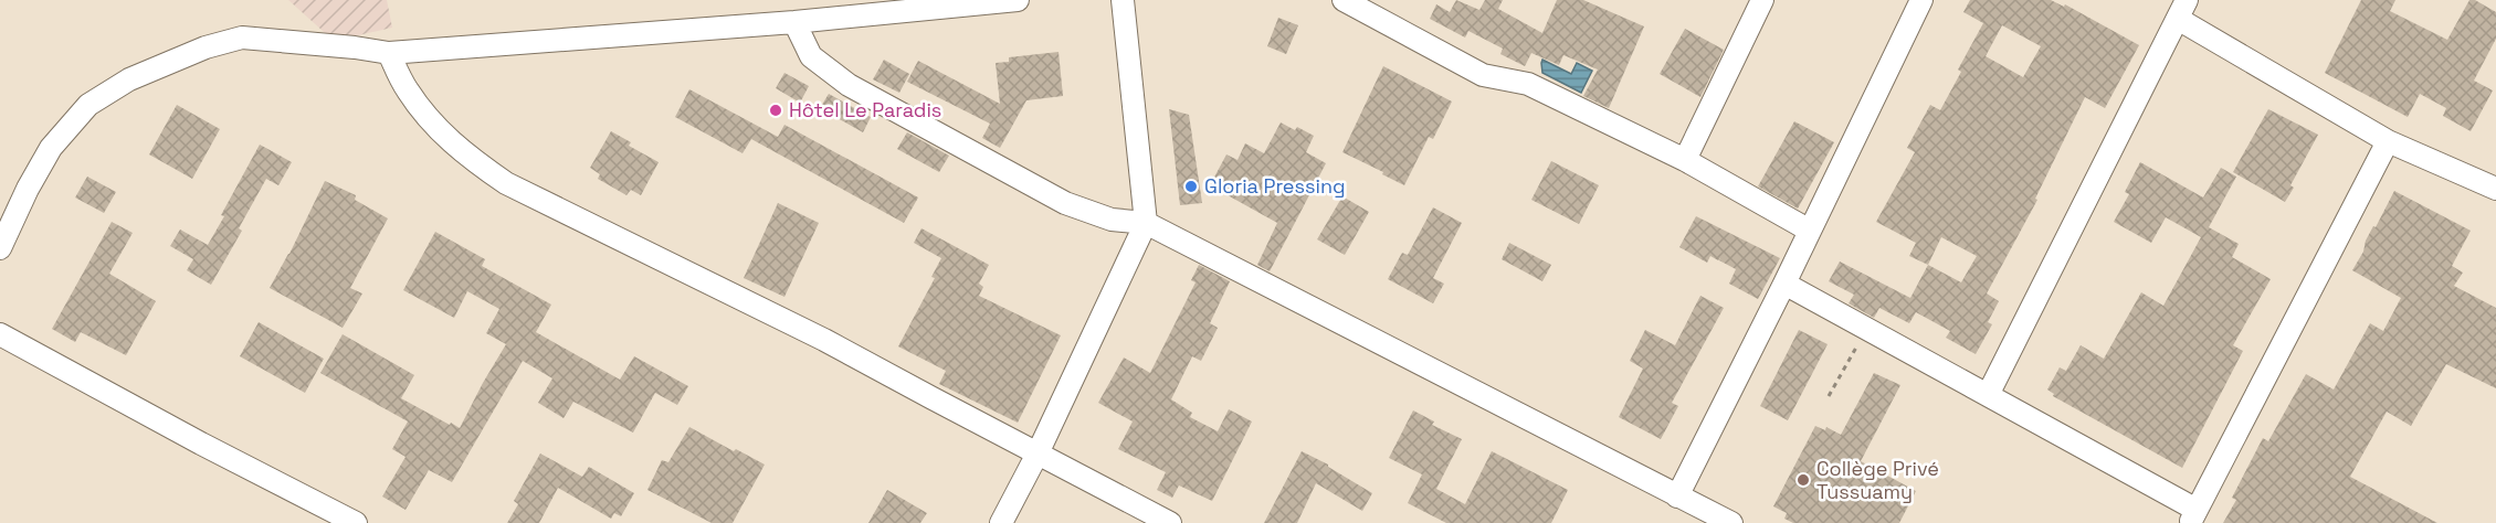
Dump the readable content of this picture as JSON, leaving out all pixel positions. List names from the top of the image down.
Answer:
{
  "places": ["Hôtel Le Paradis", "Gloria Pressing", "Collège Privé Tussuamy"]
}
